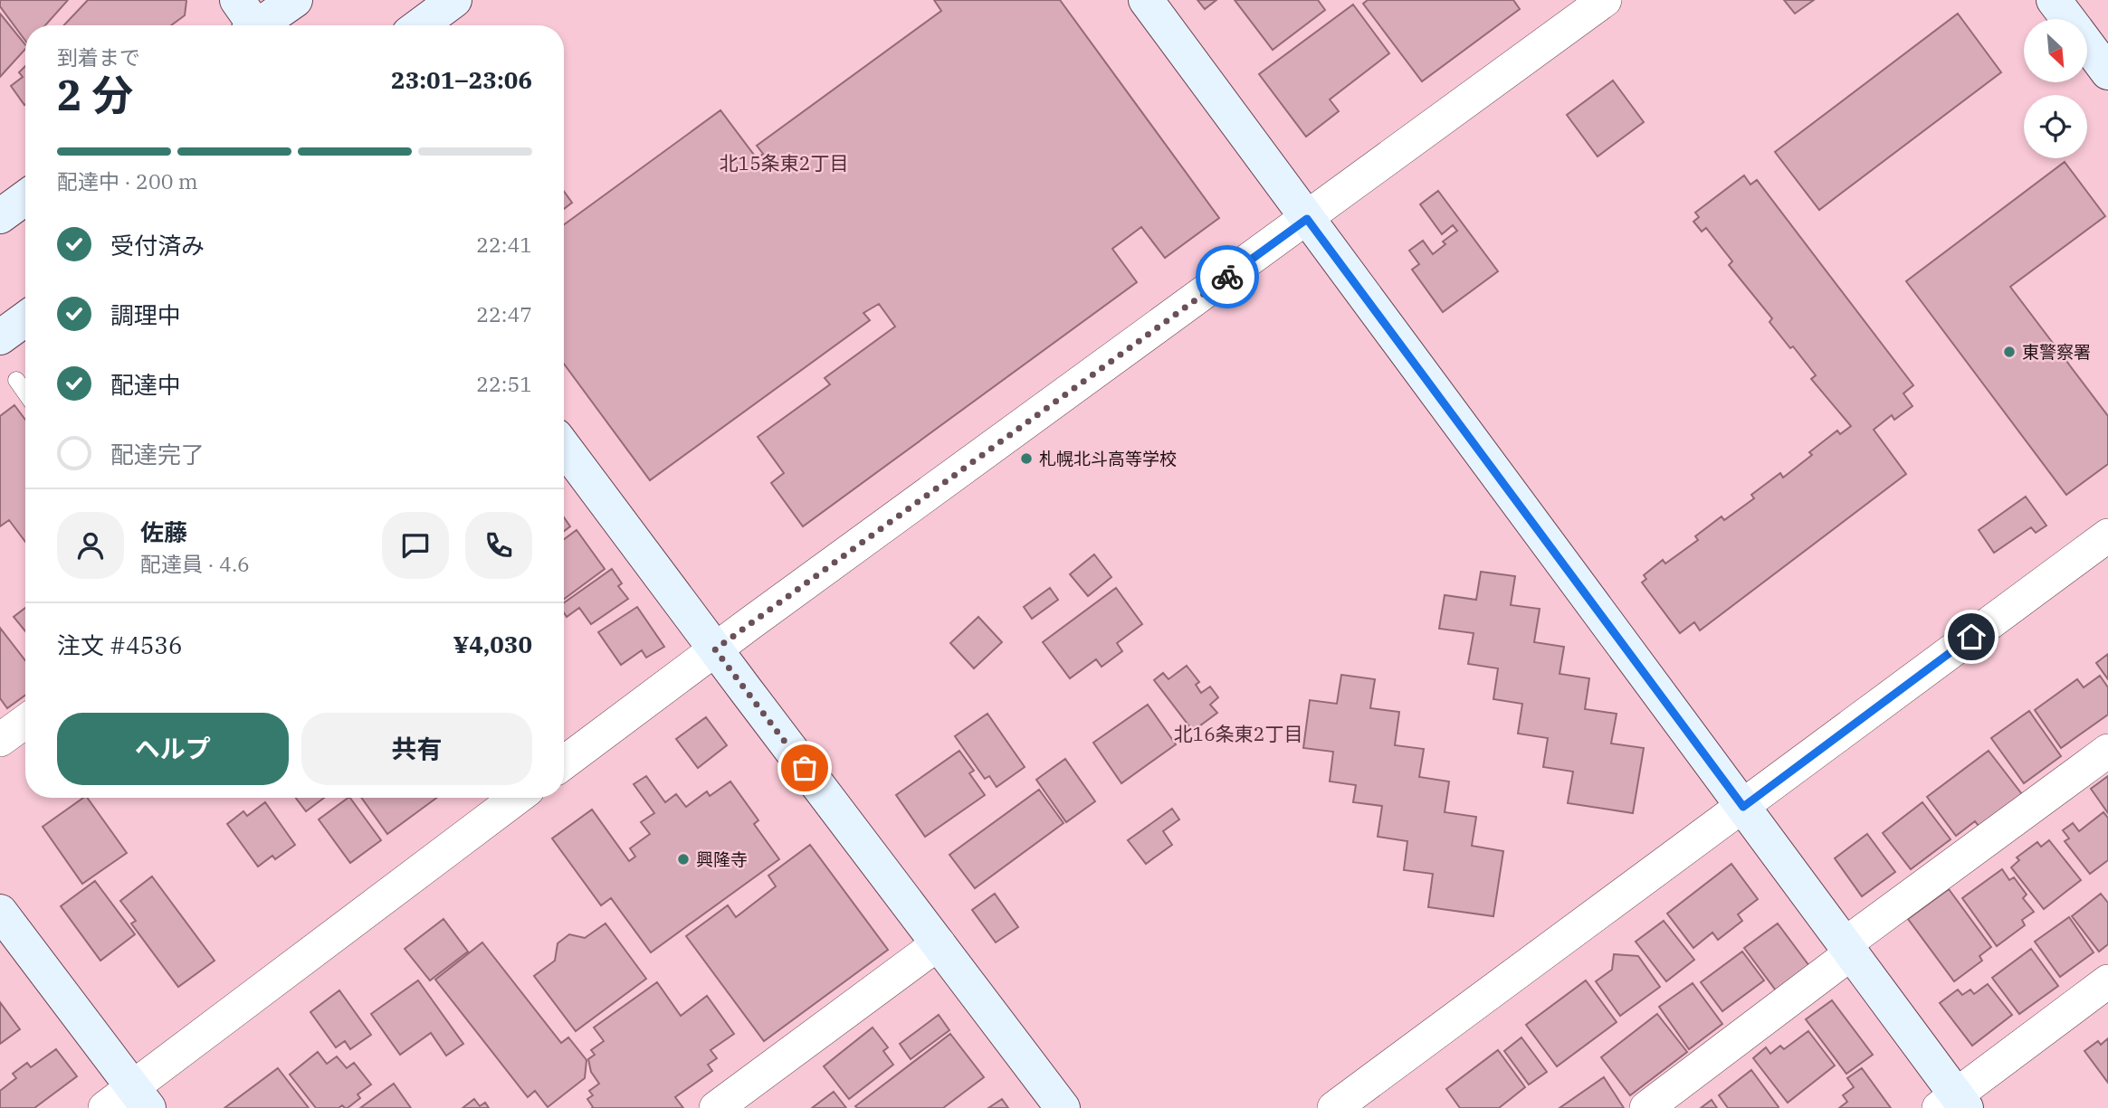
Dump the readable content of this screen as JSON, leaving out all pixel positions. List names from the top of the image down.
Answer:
{
  "districts": ["北15条東2丁目", "北16条東2丁目"],
  "places": ["東警察署", "札幌北斗高等学校", "興隆寺"],
  "north": "bottom right",
  "page": {
    "heading": ["2 分", "到着まで", "23:01–23:06"],
    "panel": [
      "佐藤",
      "配達員 · 4.6",
      "注文 #4536",
      "¥4,030"
    ],
    "bar": "配達中 · 200 m",
    "list": [
      ["受付済み", "22:41"],
      ["調理中", "22:47"],
      ["配達中", "22:51"],
      "配達完了"
    ],
    "buttons": ["ヘルプ", "共有"]
  }
}
